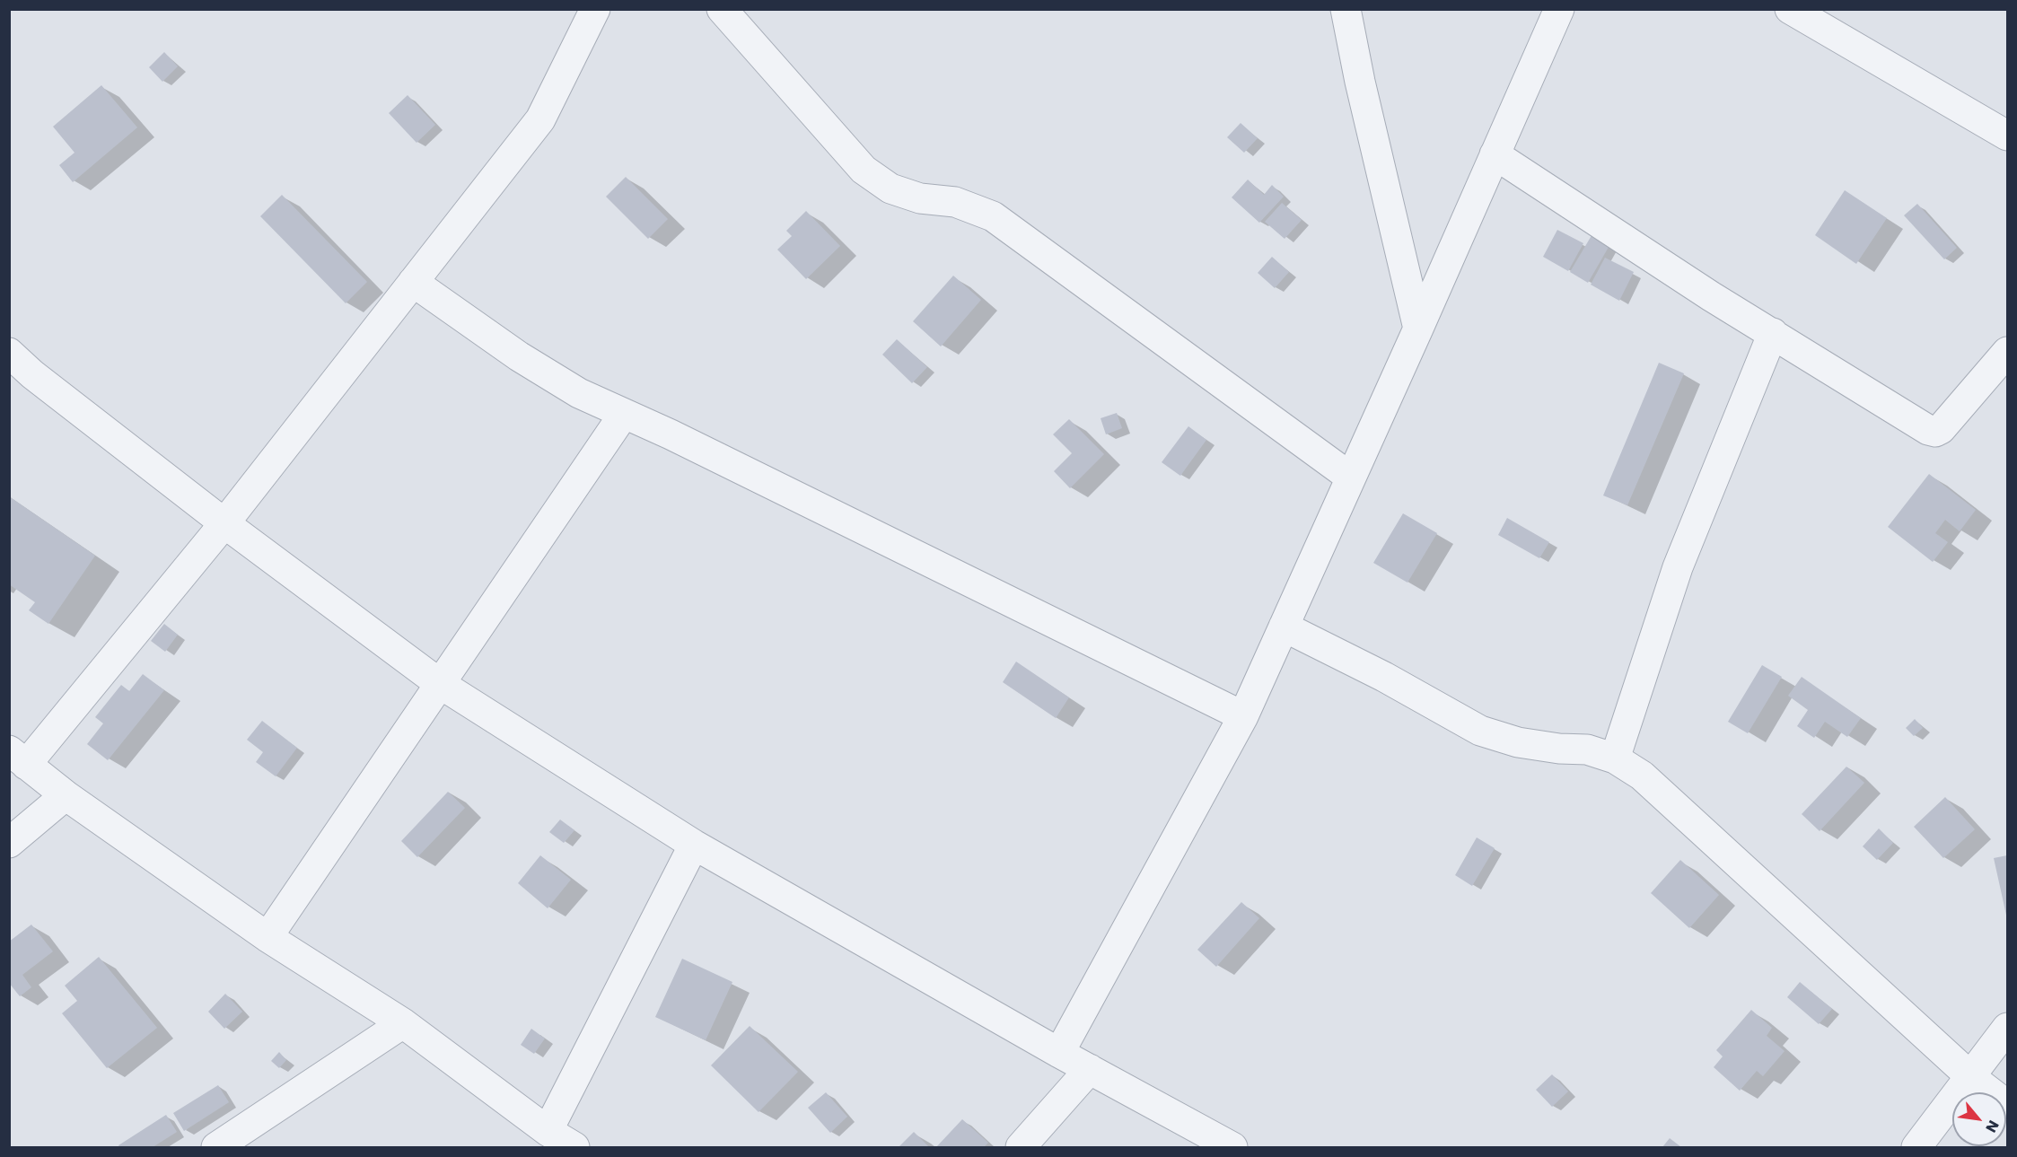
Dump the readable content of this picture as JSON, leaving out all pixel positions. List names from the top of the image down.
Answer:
{
  "north": "bottom right"
}
